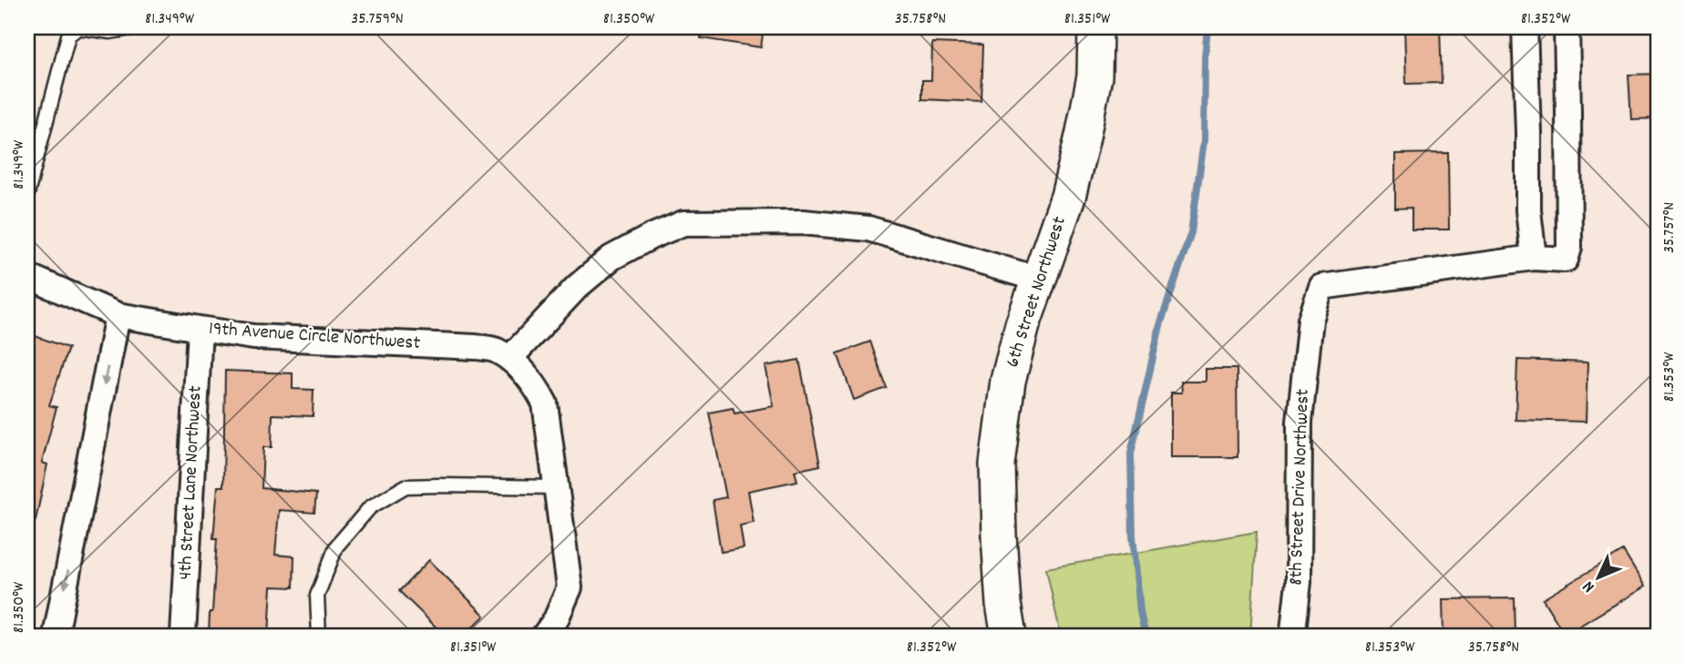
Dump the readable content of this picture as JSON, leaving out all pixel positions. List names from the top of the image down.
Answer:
{
  "streets": {
    "street": [
      "6th Street Northwest",
      "19th Avenue Circle Northwest",
      "4th Street Lane Northwest",
      "8th Street Drive Northwest"
    ]
  },
  "crossings": [
    ["19th Avenue Circle Northwest", "4th Street Lane Northwest"]
  ],
  "north": "bottom left",
  "coordinates": [
    "81.349°W",
    "35.759°N",
    "81.350°W",
    "35.758°N",
    "81.351°W",
    "81.352°W",
    "35.757°N",
    "81.353°W"
  ]
}
